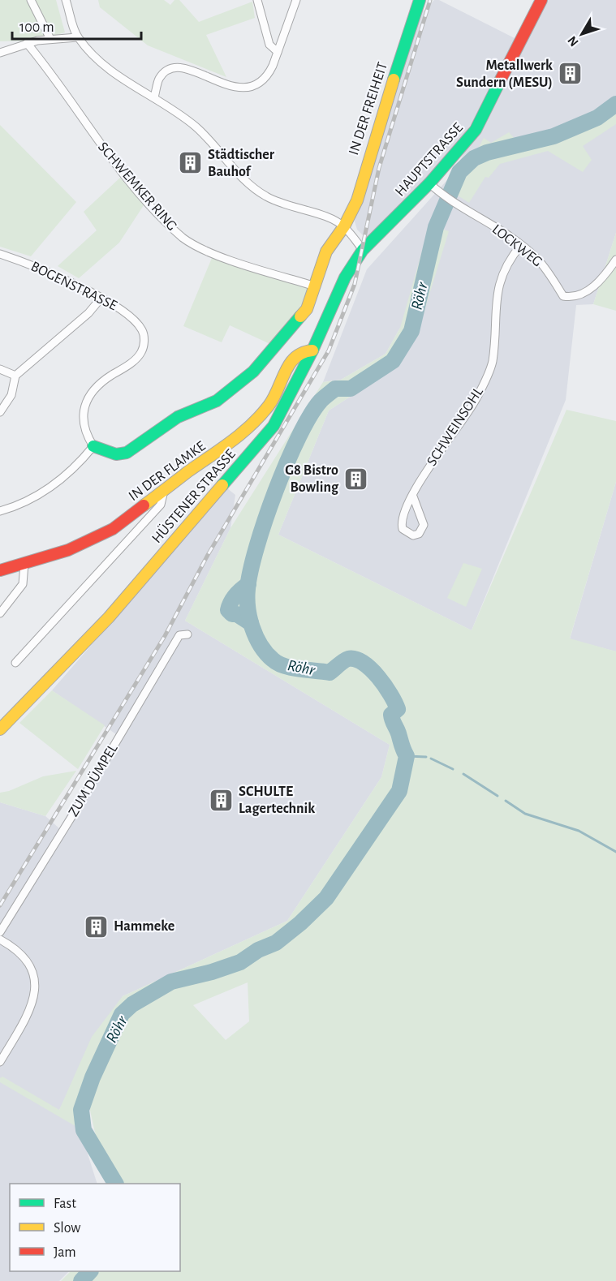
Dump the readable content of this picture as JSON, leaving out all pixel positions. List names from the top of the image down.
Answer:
{
  "streets": {
    "main road": [
      "IN DER FREIHEIT",
      "HAUPTSTRASSE",
      "IN DER FLAMKE",
      "HÜSTENER STRASSE"
    ],
    "street": [
      "SCHWEMKER RING",
      "LOCKWEG",
      "BOGENSTRASSE",
      "SCHWEINSOHL",
      "ZUM DÜMPEL"
    ]
  },
  "crossings": [
    ["IN DER FREIHEIT", "SCHWEMKER RING"],
    ["IN DER FREIHEIT", "BOGENSTRASSE"],
    ["HAUPTSTRASSE", "LOCKWEG"],
    ["HAUPTSTRASSE", "HÜSTENER STRASSE"],
    ["LOCKWEG", "SCHWEINSOHL"],
    ["IN DER FLAMKE", "HÜSTENER STRASSE"]
  ],
  "water": ["Röhr"],
  "places": {
    "building": [
      "Metallwerk Sundern (MESU)",
      "Städtischer Bauhof",
      "G8 Bistro Bowling",
      "SCHULTE Lagertechnik",
      "Hammeke"
    ]
  },
  "legend": ["Fast", "Slow", "Jam"],
  "scale_bar": "100 m",
  "north": "bottom left"
}
